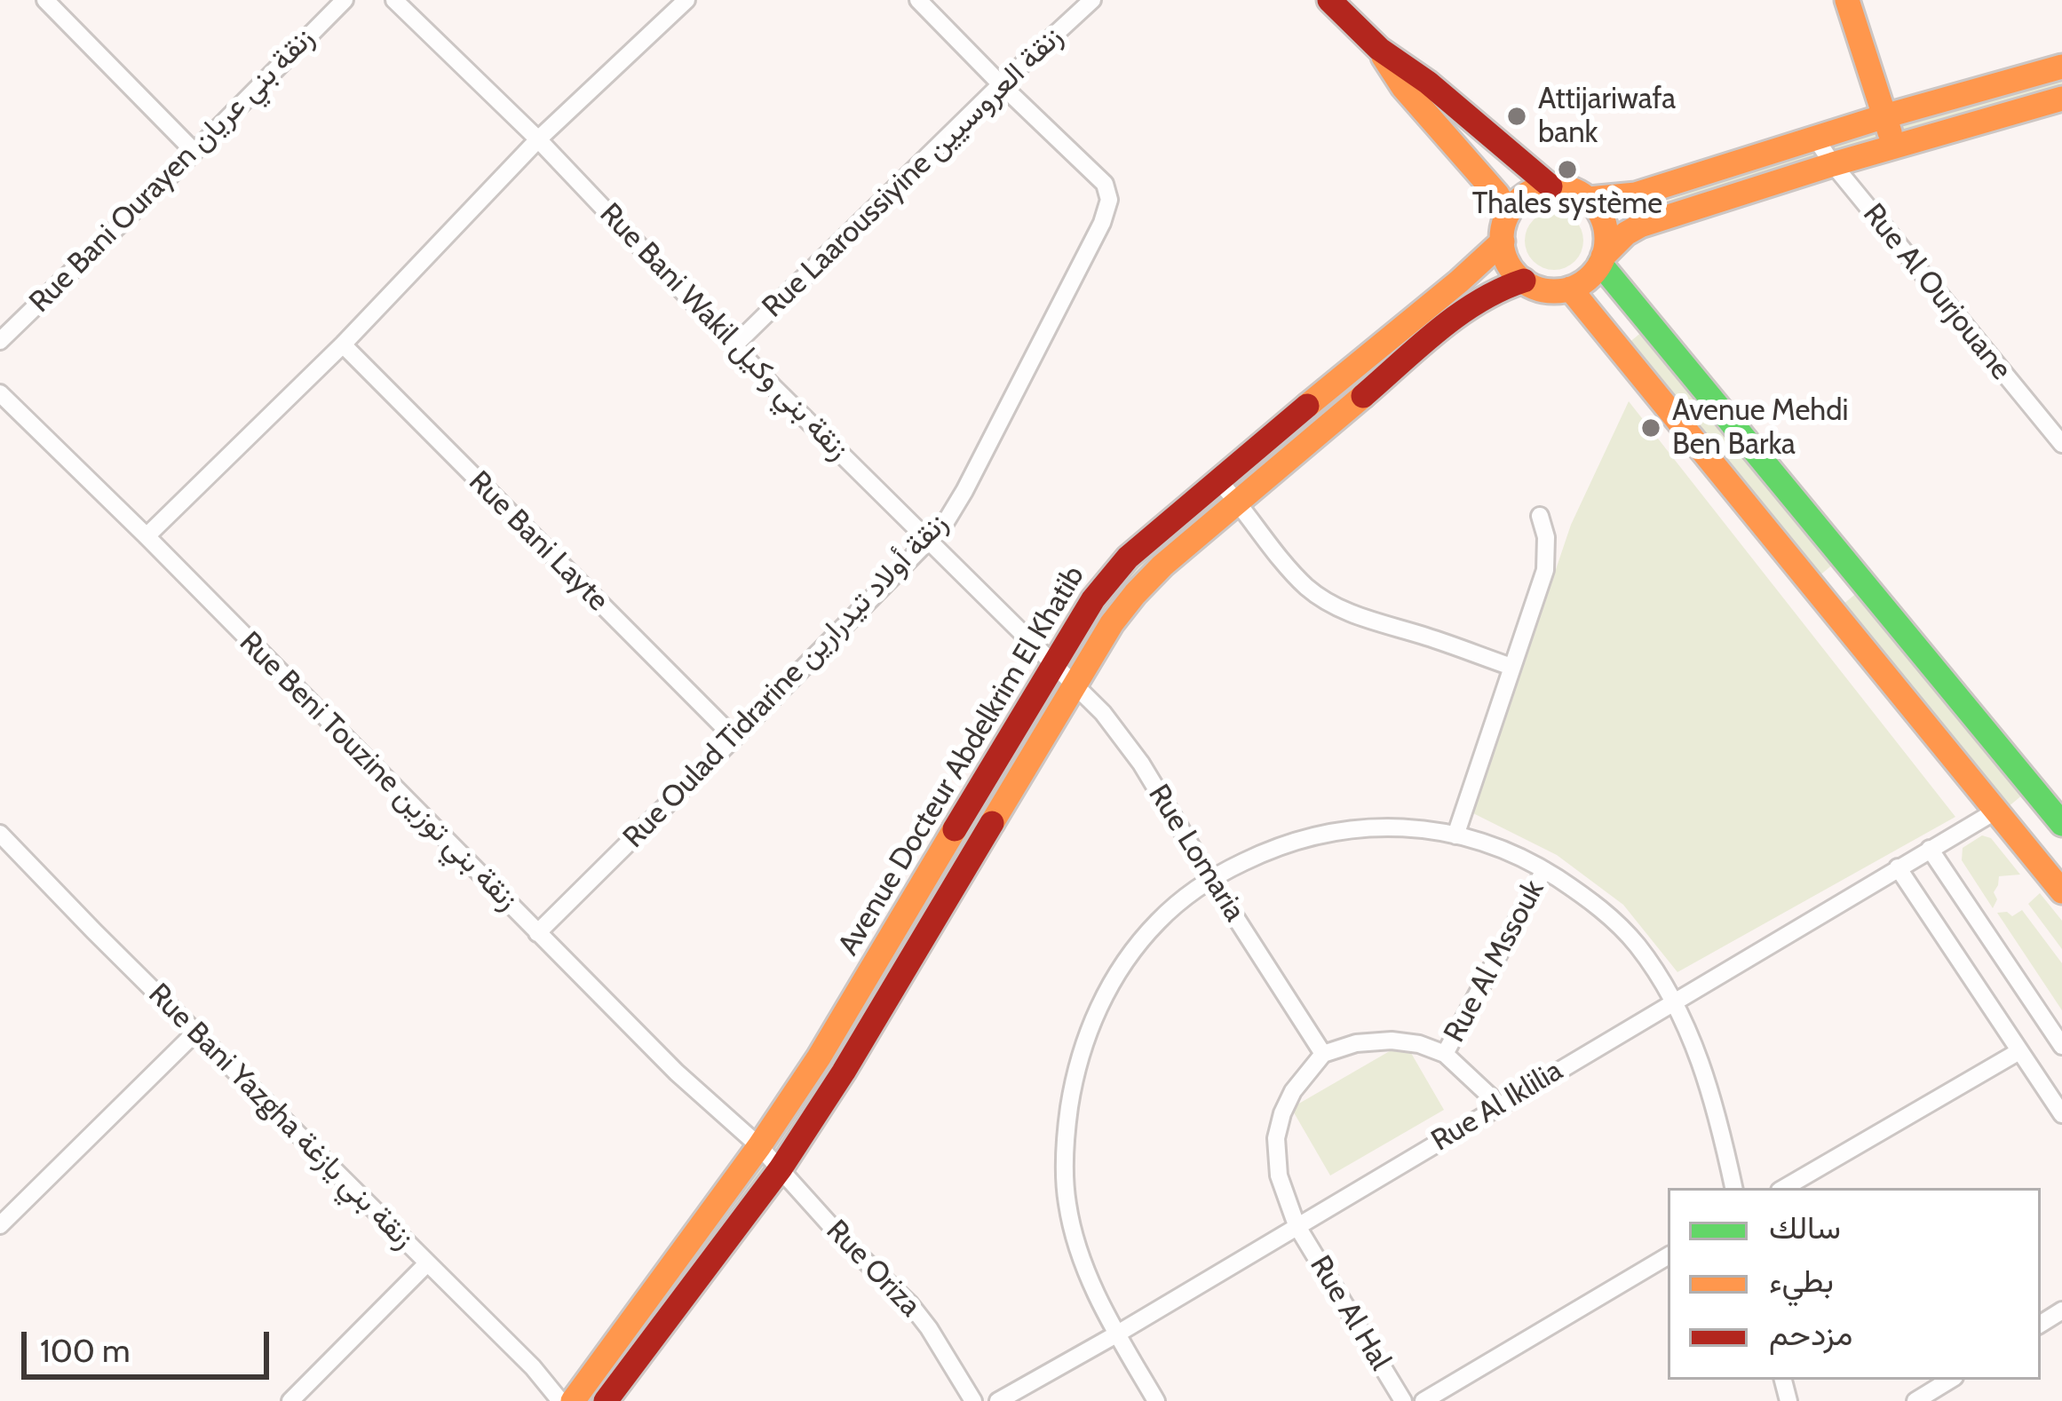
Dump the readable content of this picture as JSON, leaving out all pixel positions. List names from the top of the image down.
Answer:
{
  "streets": {
    "main road": ["Avenue Docteur Abdelkrim El Khatib"],
    "street": [
      "Rue Bani Ourayen زنقة بني عريان",
      "Rue Laaroussiyine زنقة العروسيين",
      "Rue Al Ourjouane",
      "Rue Bani Wakil زنقة بني وكيل",
      "Rue Bani Layte",
      "Rue Oulad Tidrarine زنقة أولاد تيدرارين",
      "Rue Beni Touzine زنقة بني توزين",
      "Rue Lomaria",
      "Rue Al Mssouk",
      "Rue Al Iklilia",
      "Rue Bani Yazgha زنقة بني يازغة",
      "Rue Oriza",
      "Rue Al Hal"
    ]
  },
  "crossings": [
    ["Rue Laaroussiyine زنقة العروسيين", "Rue Bani Wakil زنقة بني وكيل"],
    ["Rue Laaroussiyine زنقة العروسيين", "Rue Oulad Tidrarine زنقة أولاد تيدرارين"],
    ["Rue Bani Wakil زنقة بني وكيل", "Rue Oulad Tidrarine زنقة أولاد تيدرارين"],
    ["Rue Bani Wakil زنقة بني وكيل", "Avenue Docteur Abdelkrim El Khatib"],
    ["Rue Bani Wakil زنقة بني وكيل", "Rue Lomaria"],
    ["Rue Bani Layte", "Rue Oulad Tidrarine زنقة أولاد تيدرارين"],
    ["Rue Oulad Tidrarine زنقة أولاد تيدرارين", "Rue Beni Touzine زنقة بني توزين"],
    ["Avenue Docteur Abdelkrim El Khatib", "Rue Beni Touzine زنقة بني توزين"],
    ["Avenue Docteur Abdelkrim El Khatib", "Rue Lomaria"],
    ["Avenue Docteur Abdelkrim El Khatib", "Rue Oriza"],
    ["Rue Beni Touzine زنقة بني توزين", "Rue Oriza"],
    ["Rue Al Iklilia", "Rue Al Hal"]
  ],
  "places": ["Attijariwafa bank", "Thales système", "Avenue Mehdi Ben Barka"],
  "legend": ["سالك", "بطيء", "مزدحم"],
  "scale_bar": "100 m"
}
